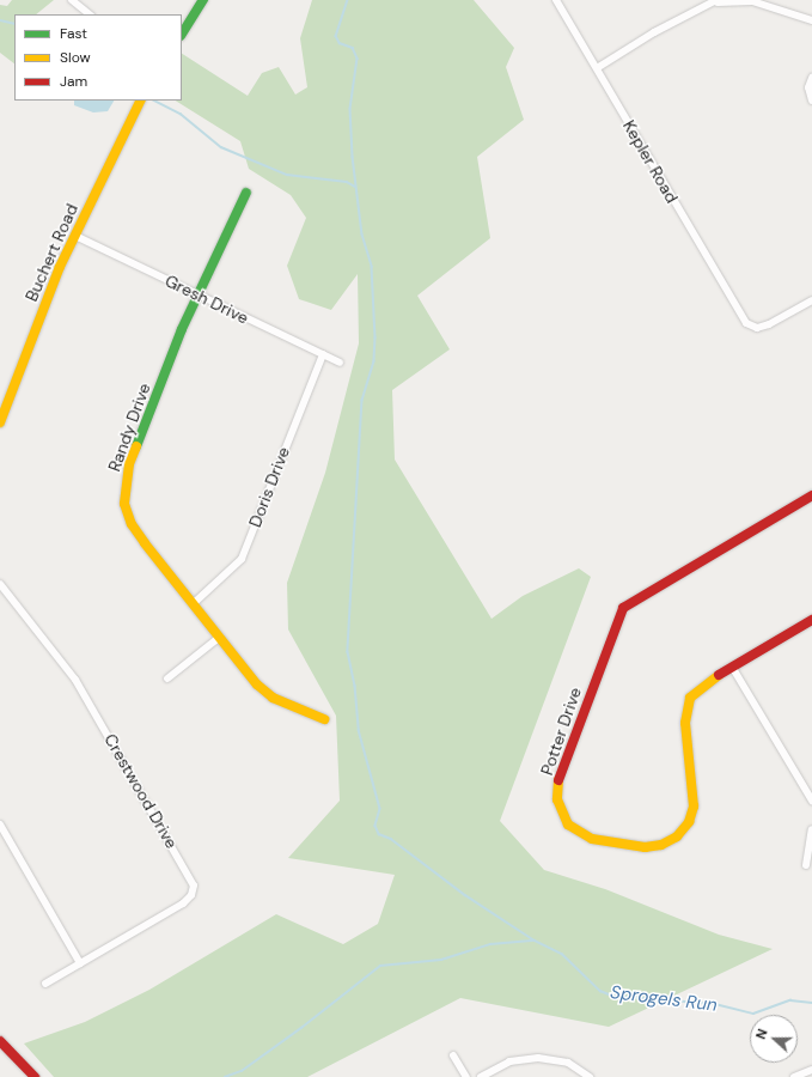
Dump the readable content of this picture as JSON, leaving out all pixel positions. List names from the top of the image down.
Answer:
{
  "streets": {
    "street": [
      "Kepler Road",
      "Buchert Road",
      "Gresh Drive",
      "Randy Drive",
      "Doris Drive",
      "Potter Drive",
      "Crestwood Drive"
    ]
  },
  "crossings": [
    ["Buchert Road", "Gresh Drive"],
    ["Gresh Drive", "Randy Drive"],
    ["Gresh Drive", "Doris Drive"],
    ["Randy Drive", "Doris Drive"]
  ],
  "water": ["Sprogels Run"],
  "legend": ["Fast", "Slow", "Jam"],
  "north": "left"
}
